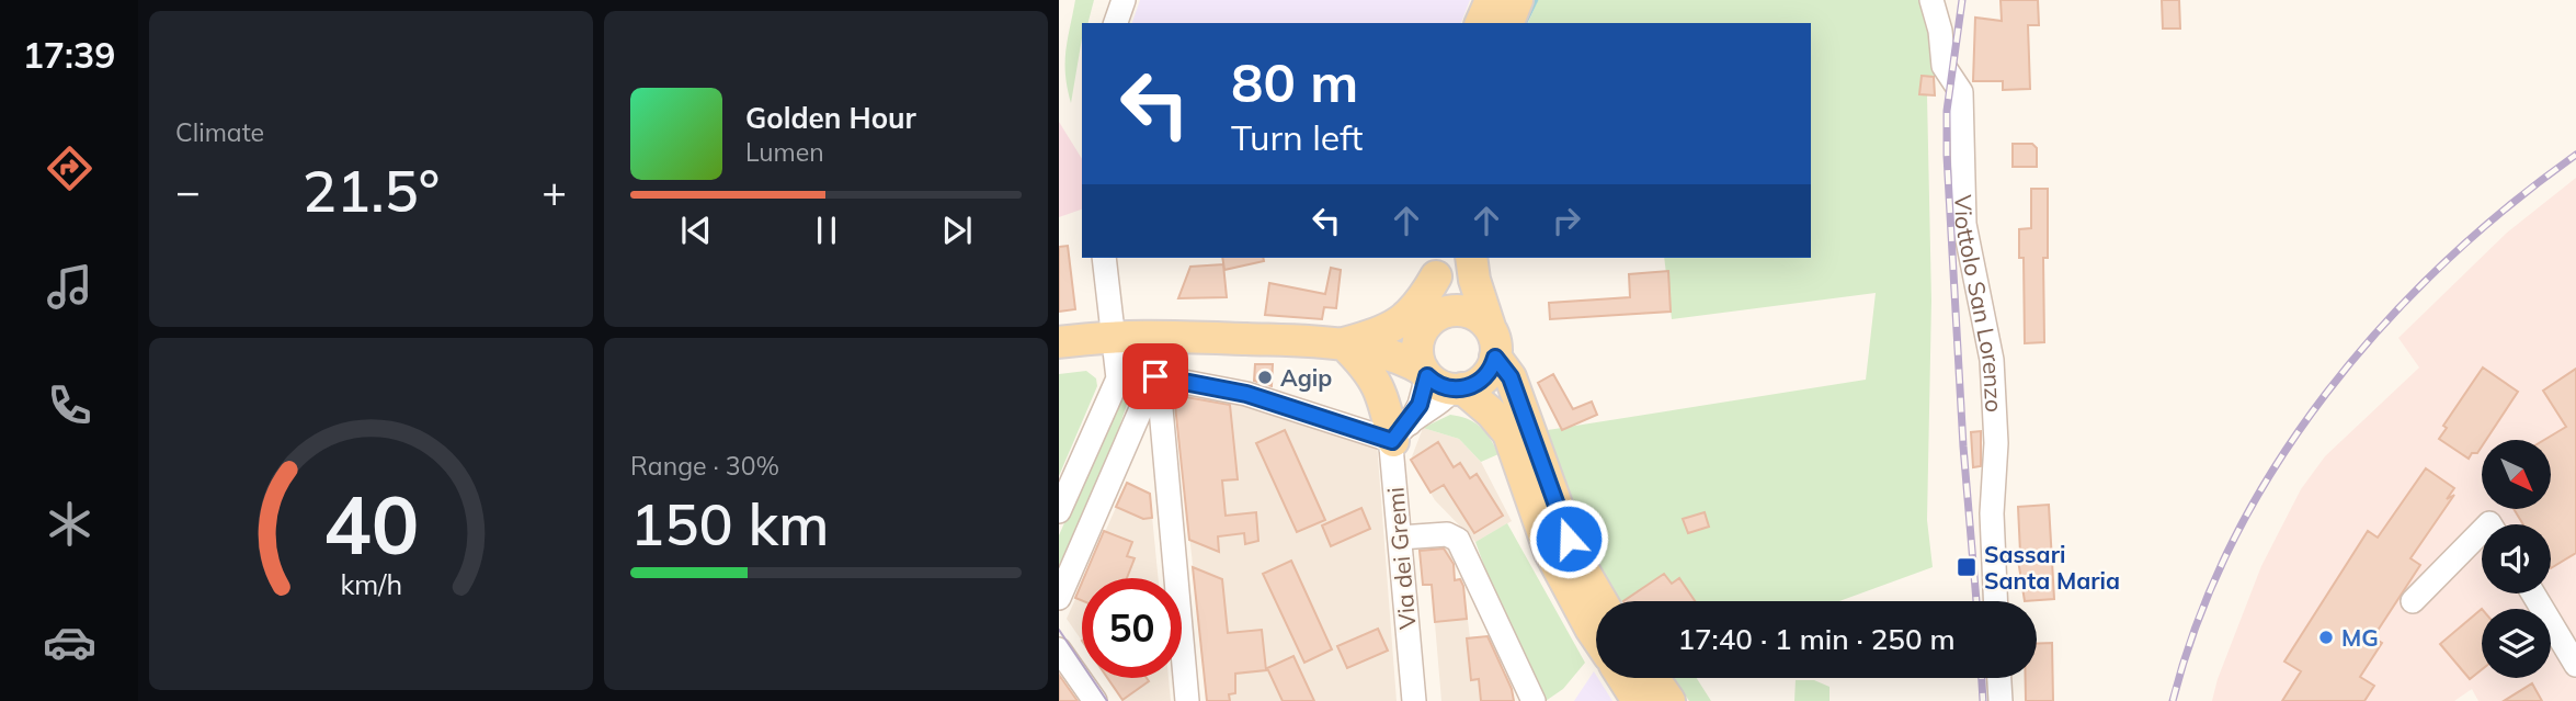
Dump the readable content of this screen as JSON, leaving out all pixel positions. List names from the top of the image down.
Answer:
{
  "streets": {
    "street": ["Viottolo San Lorenzo", "Via dei Gremi"]
  },
  "places": {
    "other": ["Agip", "MG"],
    "transit": ["Sassari Santa Maria"]
  },
  "north": "bottom right",
  "page": {
    "tabs": "17:39",
    "tile": [
      "Climate",
      ["Range · 30%", "150 km"]
    ],
    "turn": ["80 m", "Turn left"],
    "song": ["Golden Hour", "Lumen"],
    "heat": ["−", "21.5°", "+"],
    "limit": "50",
    "trip": "17:40 · 1 min · 250 m",
    "gauge": ["40", "km/h"]
  }
}
